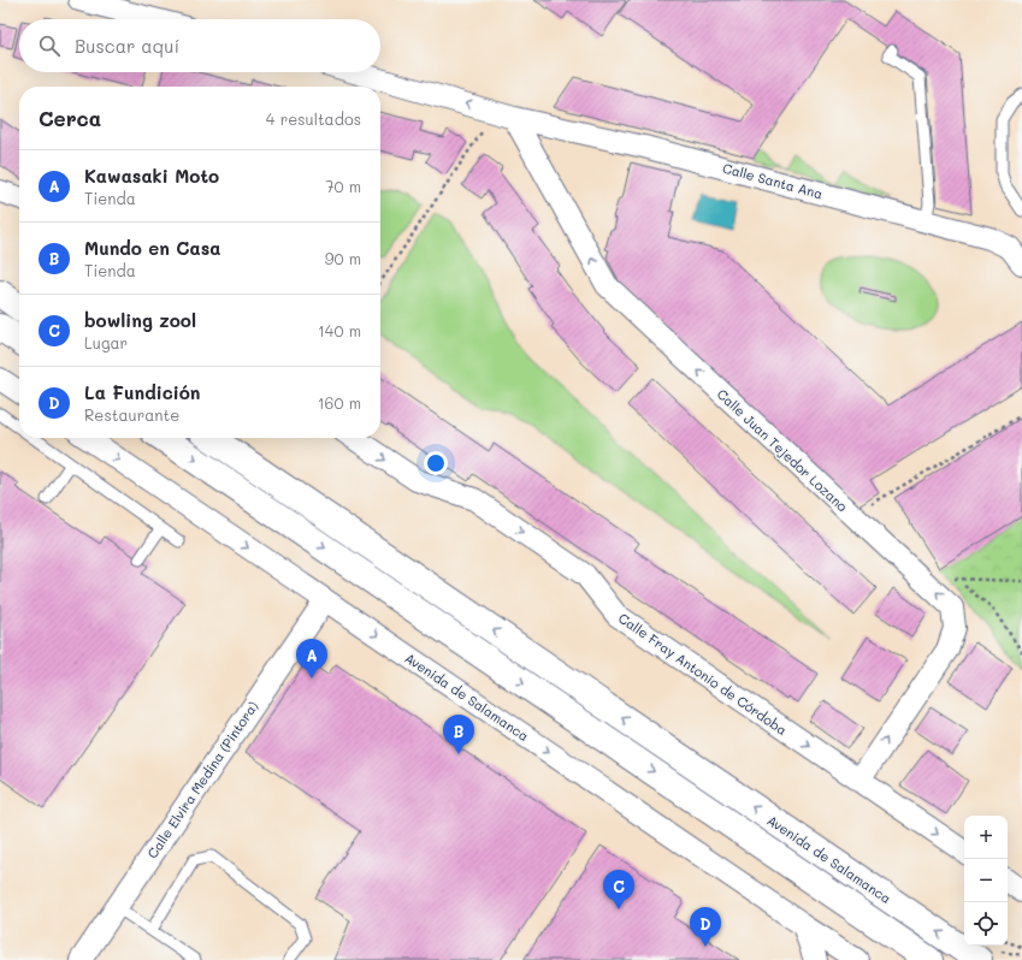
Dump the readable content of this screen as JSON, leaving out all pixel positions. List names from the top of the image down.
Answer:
{
  "streets": {
    "highway": ["Avenida de Salamanca"],
    "street": [
      "Calle Santa Ana",
      "Calle Juan Tejedor Lozano",
      "Calle Fray Antonio de Córdoba",
      "Calle Elvira Medina (Pintora)"
    ]
  },
  "crossings": [
    ["Calle Santa Ana", "Calle Juan Tejedor Lozano"],
    ["Calle Juan Tejedor Lozano", "Calle Fray Antonio de Córdoba"],
    ["Avenida de Salamanca", "Calle Elvira Medina (Pintora)"]
  ],
  "one_way": ["Calle Juan Tejedor Lozano", "Calle Fray Antonio de Córdoba"],
  "page": {
    "search": "Buscar aquí",
    "heading": ["Cerca", "4 resultados"],
    "list": [
      {
        "mark": "A",
        "name": "Kawasaki Moto",
        "note": "Tienda",
        "value": "70 m"
      },
      {
        "mark": "B",
        "name": "Mundo en Casa",
        "note": "Tienda",
        "value": "90 m"
      },
      {
        "mark": "C",
        "name": "bowling zool",
        "note": "Lugar",
        "value": "140 m"
      },
      {
        "mark": "D",
        "name": "La Fundición",
        "note": "Restaurante",
        "value": "160 m"
      }
    ],
    "pins": [
      "A",
      "B",
      "C",
      "D"
    ],
    "map_buttons": ["+", "−"]
  }
}
